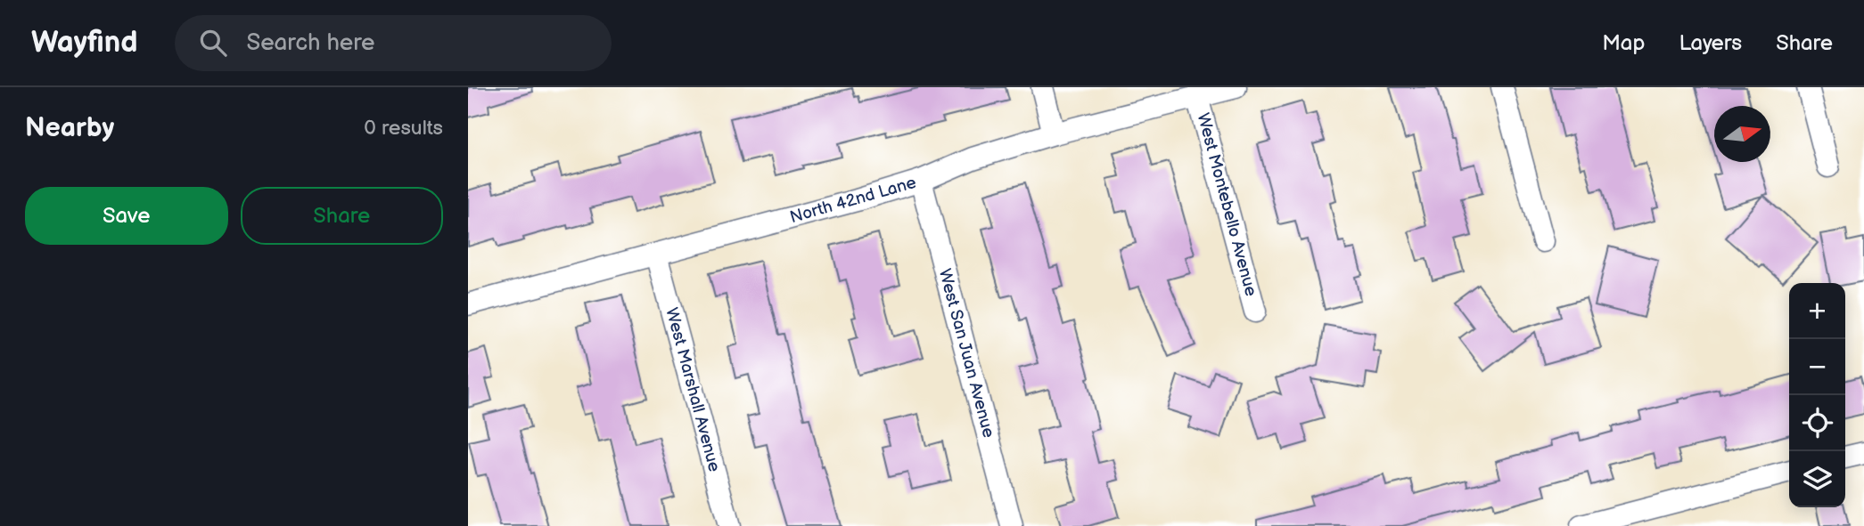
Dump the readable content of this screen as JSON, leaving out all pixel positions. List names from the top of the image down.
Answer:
{
  "streets": {
    "street": [
      "North 42nd Lane",
      "West Montebello Avenue",
      "West San Juan Avenue",
      "West Marshall Avenue"
    ]
  },
  "crossings": [
    ["North 42nd Lane", "West Montebello Avenue"],
    ["North 42nd Lane", "West San Juan Avenue"],
    ["North 42nd Lane", "West Marshall Avenue"]
  ],
  "north": "right",
  "page": {
    "header": "Wayfind",
    "search": "Search here",
    "nav": ["Map", "Layers", "Share"],
    "heading": ["Nearby", "0 results"],
    "buttons": ["Save", "Share"],
    "map_buttons": ["+", "−"]
  }
}
